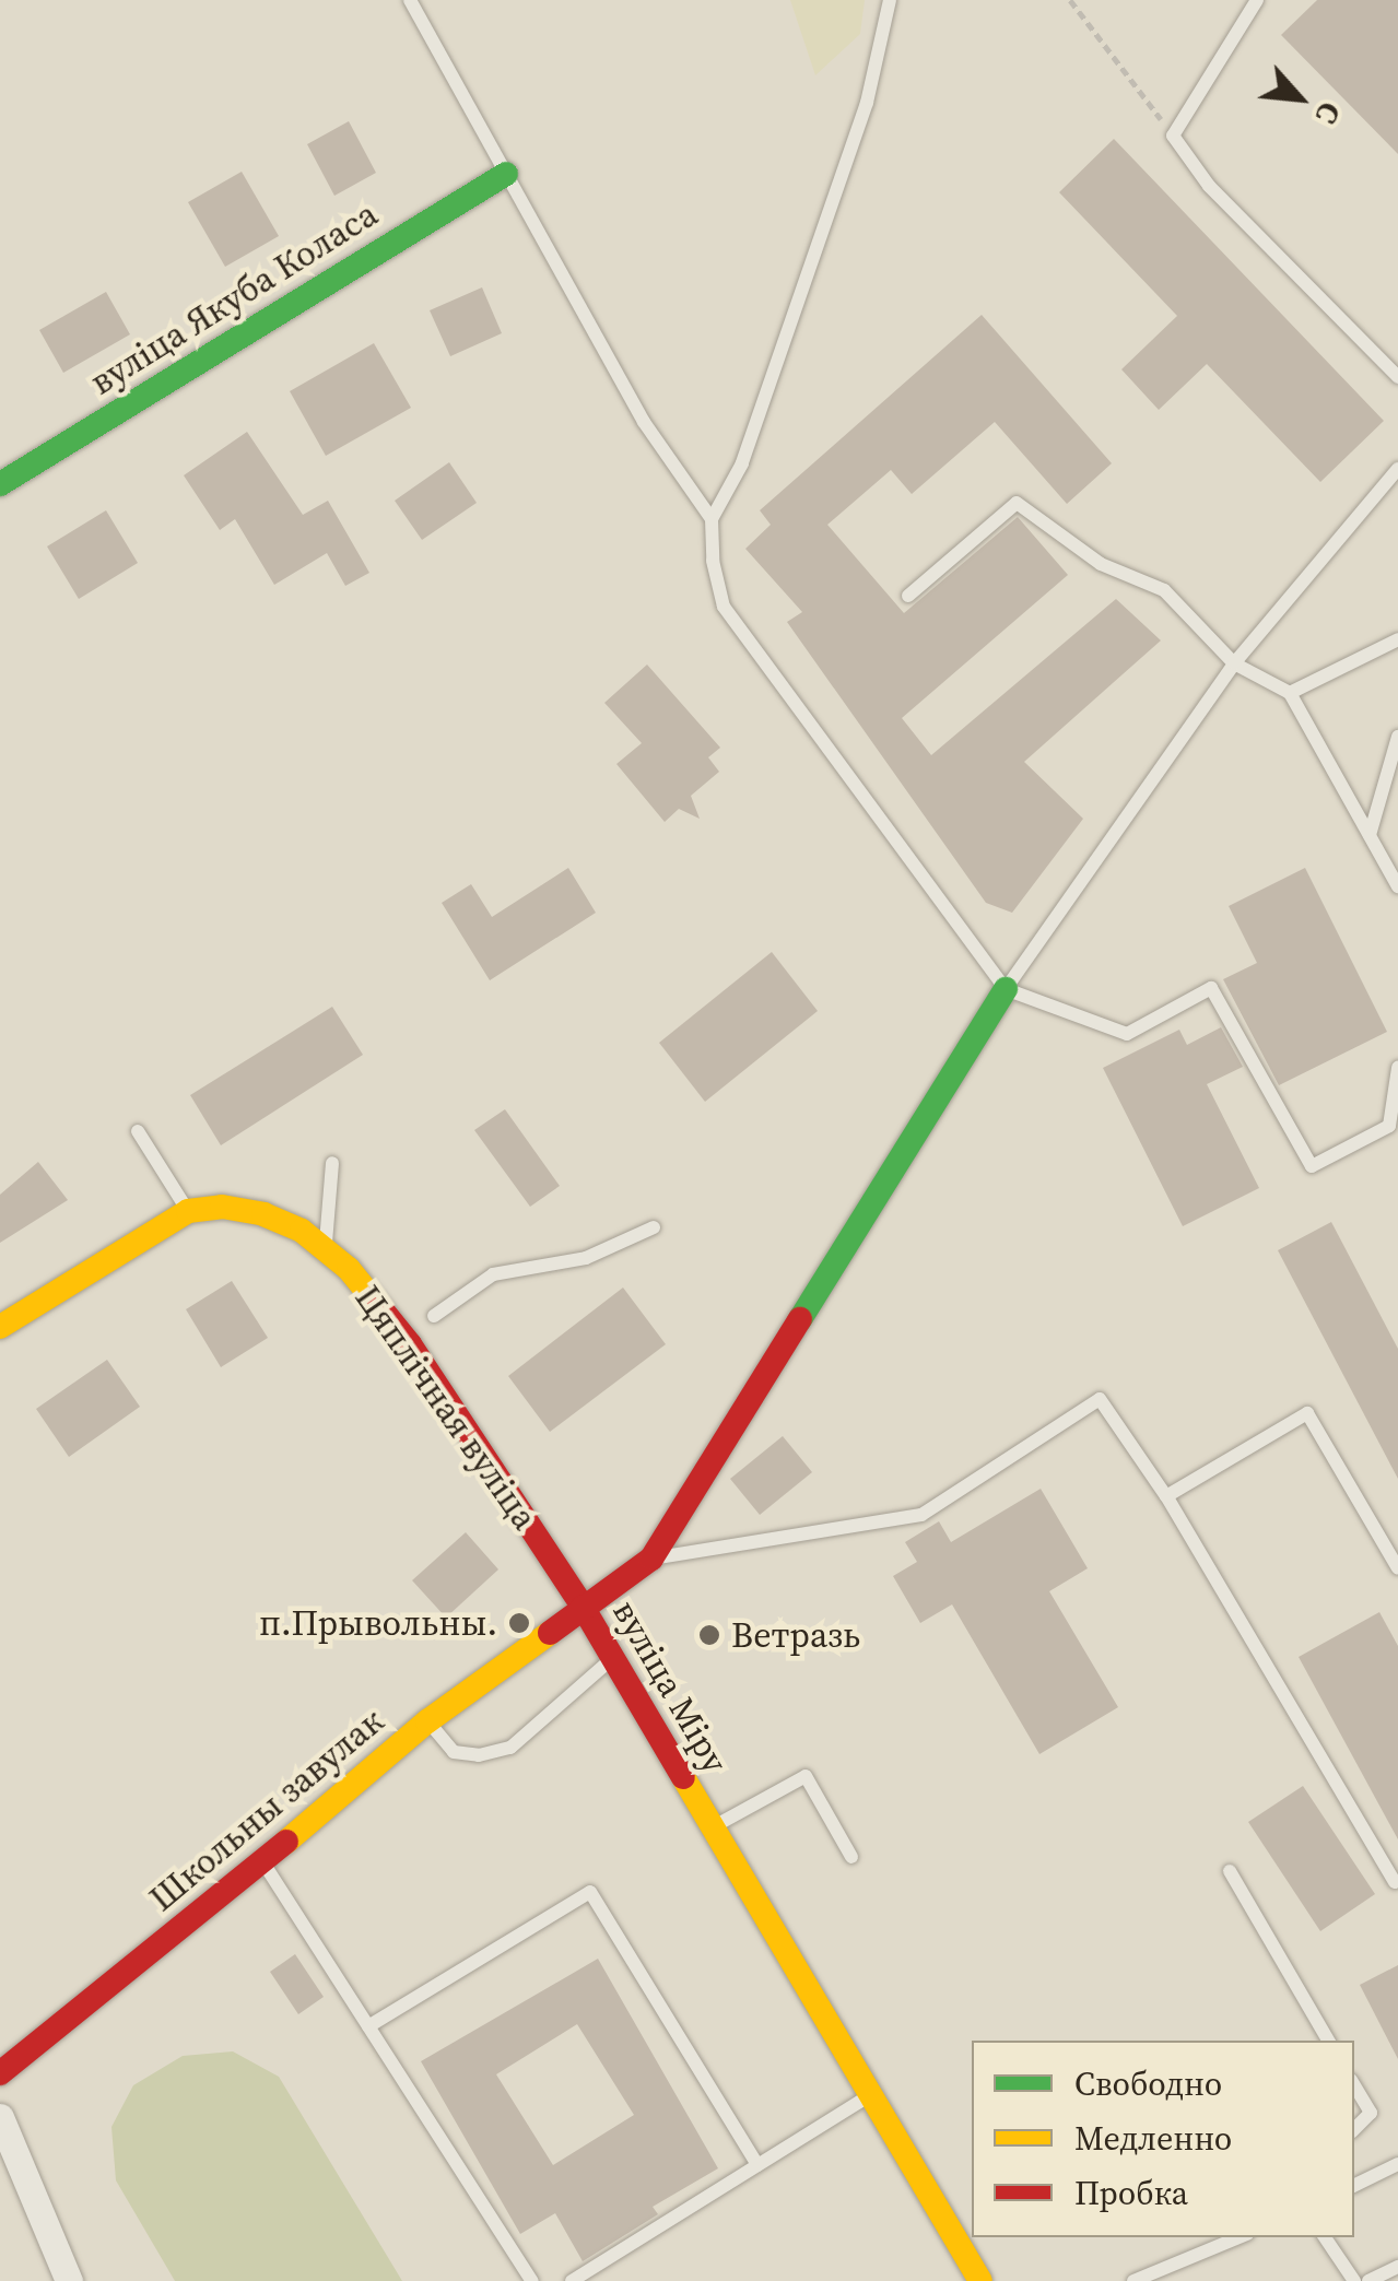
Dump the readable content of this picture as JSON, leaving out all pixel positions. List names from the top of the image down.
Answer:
{
  "streets": {
    "street": [
      "вуліца Якуба Коласа",
      "Цяплічная вуліца",
      "вуліца Міру",
      "Школьны завулак"
    ]
  },
  "crossings": [
    ["Цяплічная вуліца", "вуліца Міру"],
    ["Цяплічная вуліца", "Школьны завулак"],
    ["вуліца Міру", "Школьны завулак"]
  ],
  "places": ["п.Прывольны.", "Ветразь"],
  "legend": ["Свободно", "Медленно", "Пробка"],
  "north": "bottom right"
}
